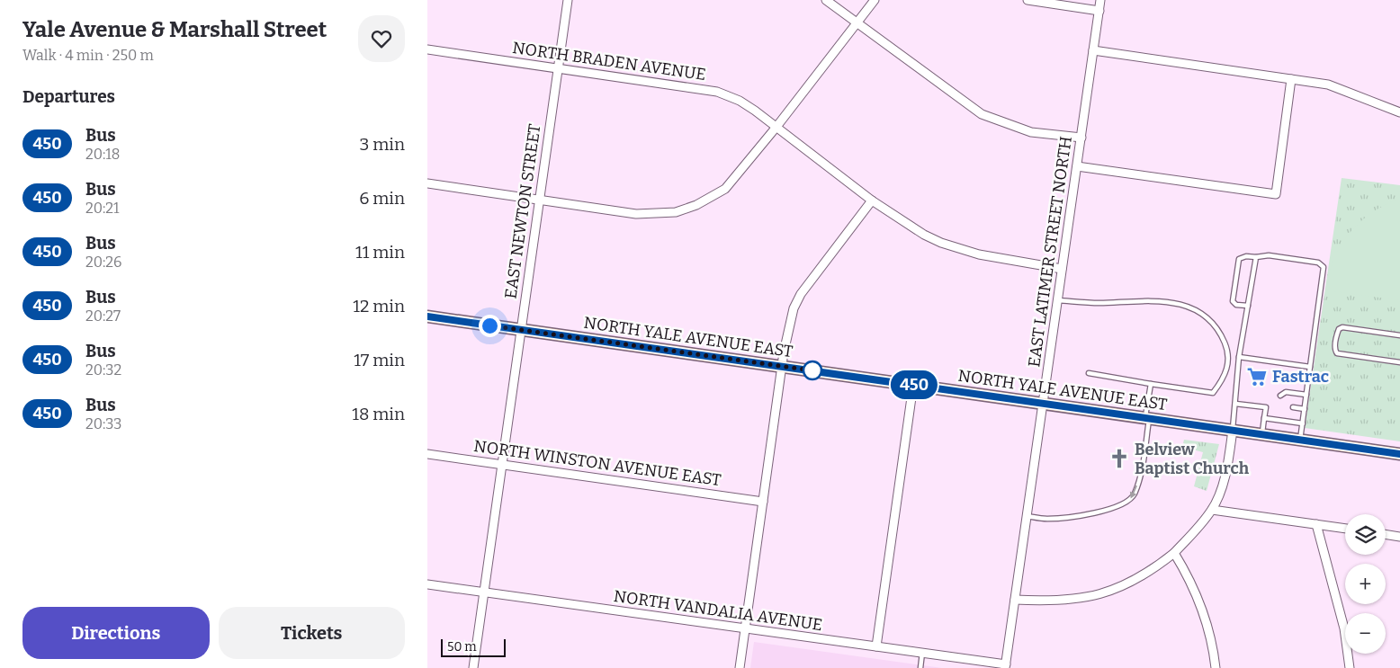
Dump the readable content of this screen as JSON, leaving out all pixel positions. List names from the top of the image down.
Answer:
{
  "streets": {
    "main road": ["NORTH YALE AVENUE EAST"],
    "street": [
      "NORTH BRADEN AVENUE",
      "EAST NEWTON STREET",
      "EAST LATIMER STREET NORTH",
      "NORTH WINSTON AVENUE EAST",
      "NORTH VANDALIA AVENUE"
    ]
  },
  "crossings": [
    ["NORTH BRADEN AVENUE", "EAST NEWTON STREET"],
    ["NORTH BRADEN AVENUE", "EAST LATIMER STREET NORTH"],
    ["EAST NEWTON STREET", "NORTH YALE AVENUE EAST"],
    ["EAST NEWTON STREET", "NORTH WINSTON AVENUE EAST"],
    ["EAST NEWTON STREET", "NORTH VANDALIA AVENUE"],
    ["EAST LATIMER STREET NORTH", "NORTH YALE AVENUE EAST"],
    ["EAST LATIMER STREET NORTH", "NORTH VANDALIA AVENUE"]
  ],
  "places": {
    "supermarket": ["Fastrac"],
    "church": ["Belview Baptist Church"]
  },
  "lines": ["bus line 450"],
  "scale_bar": "50 m",
  "page": {
    "heading": [
      ["Yale Avenue & Marshall Street", "Walk · 4 min · 250 m"],
      "Departures"
    ],
    "on_map": "450",
    "list": [
      {
        "mark": "450",
        "name": "Bus",
        "note": "20:18",
        "value": "3 min"
      },
      {
        "mark": "450",
        "name": "Bus",
        "note": "20:21",
        "value": "6 min"
      },
      {
        "mark": "450",
        "name": "Bus",
        "note": "20:26",
        "value": "11 min"
      },
      {
        "mark": "450",
        "name": "Bus",
        "note": "20:27",
        "value": "12 min"
      },
      {
        "mark": "450",
        "name": "Bus",
        "note": "20:32",
        "value": "17 min"
      },
      {
        "mark": "450",
        "name": "Bus",
        "note": "20:33",
        "value": "18 min"
      }
    ],
    "map_buttons": ["+", "−"],
    "buttons": ["Directions", "Tickets"],
    "scale": "50 m"
  }
}
